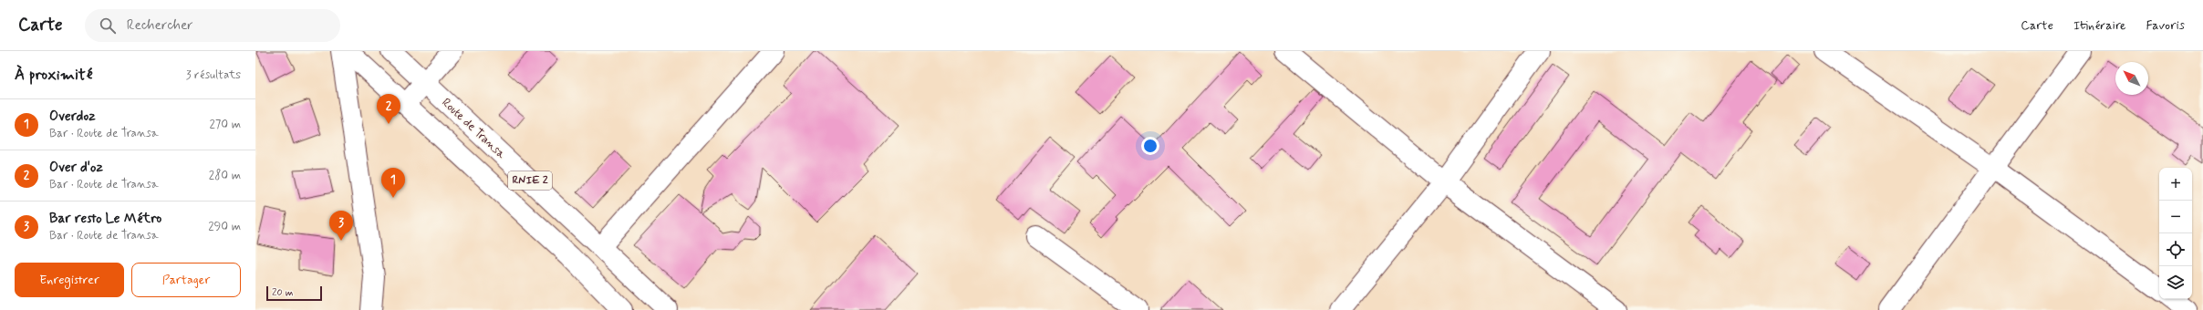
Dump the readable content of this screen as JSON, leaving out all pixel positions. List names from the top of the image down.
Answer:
{
  "streets": {
    "street": ["Route de Transa", "RNIE 2"]
  },
  "scale_bar": "20 m",
  "north": "top left",
  "page": {
    "header": "Carte",
    "search": "Rechercher",
    "nav": ["Carte", "Itinéraire", "Favoris"],
    "heading": ["À proximité", "3 résultats"],
    "pins": ["2", "1", "3"],
    "list": [
      {
        "mark": "1",
        "name": "Overdoz",
        "note": "Bar · Route de Transa",
        "value": "270 m"
      },
      {
        "mark": "2",
        "name": "Over d'oz",
        "note": "Bar · Route de Transa",
        "value": "280 m"
      },
      {
        "mark": "3",
        "name": "Bar resto Le Métro",
        "note": "Bar · Route de Transa",
        "value": "290 m"
      }
    ],
    "map_buttons": ["+", "−"],
    "buttons": ["Enregistrer", "Partager"],
    "scale": "20 m"
  }
}
